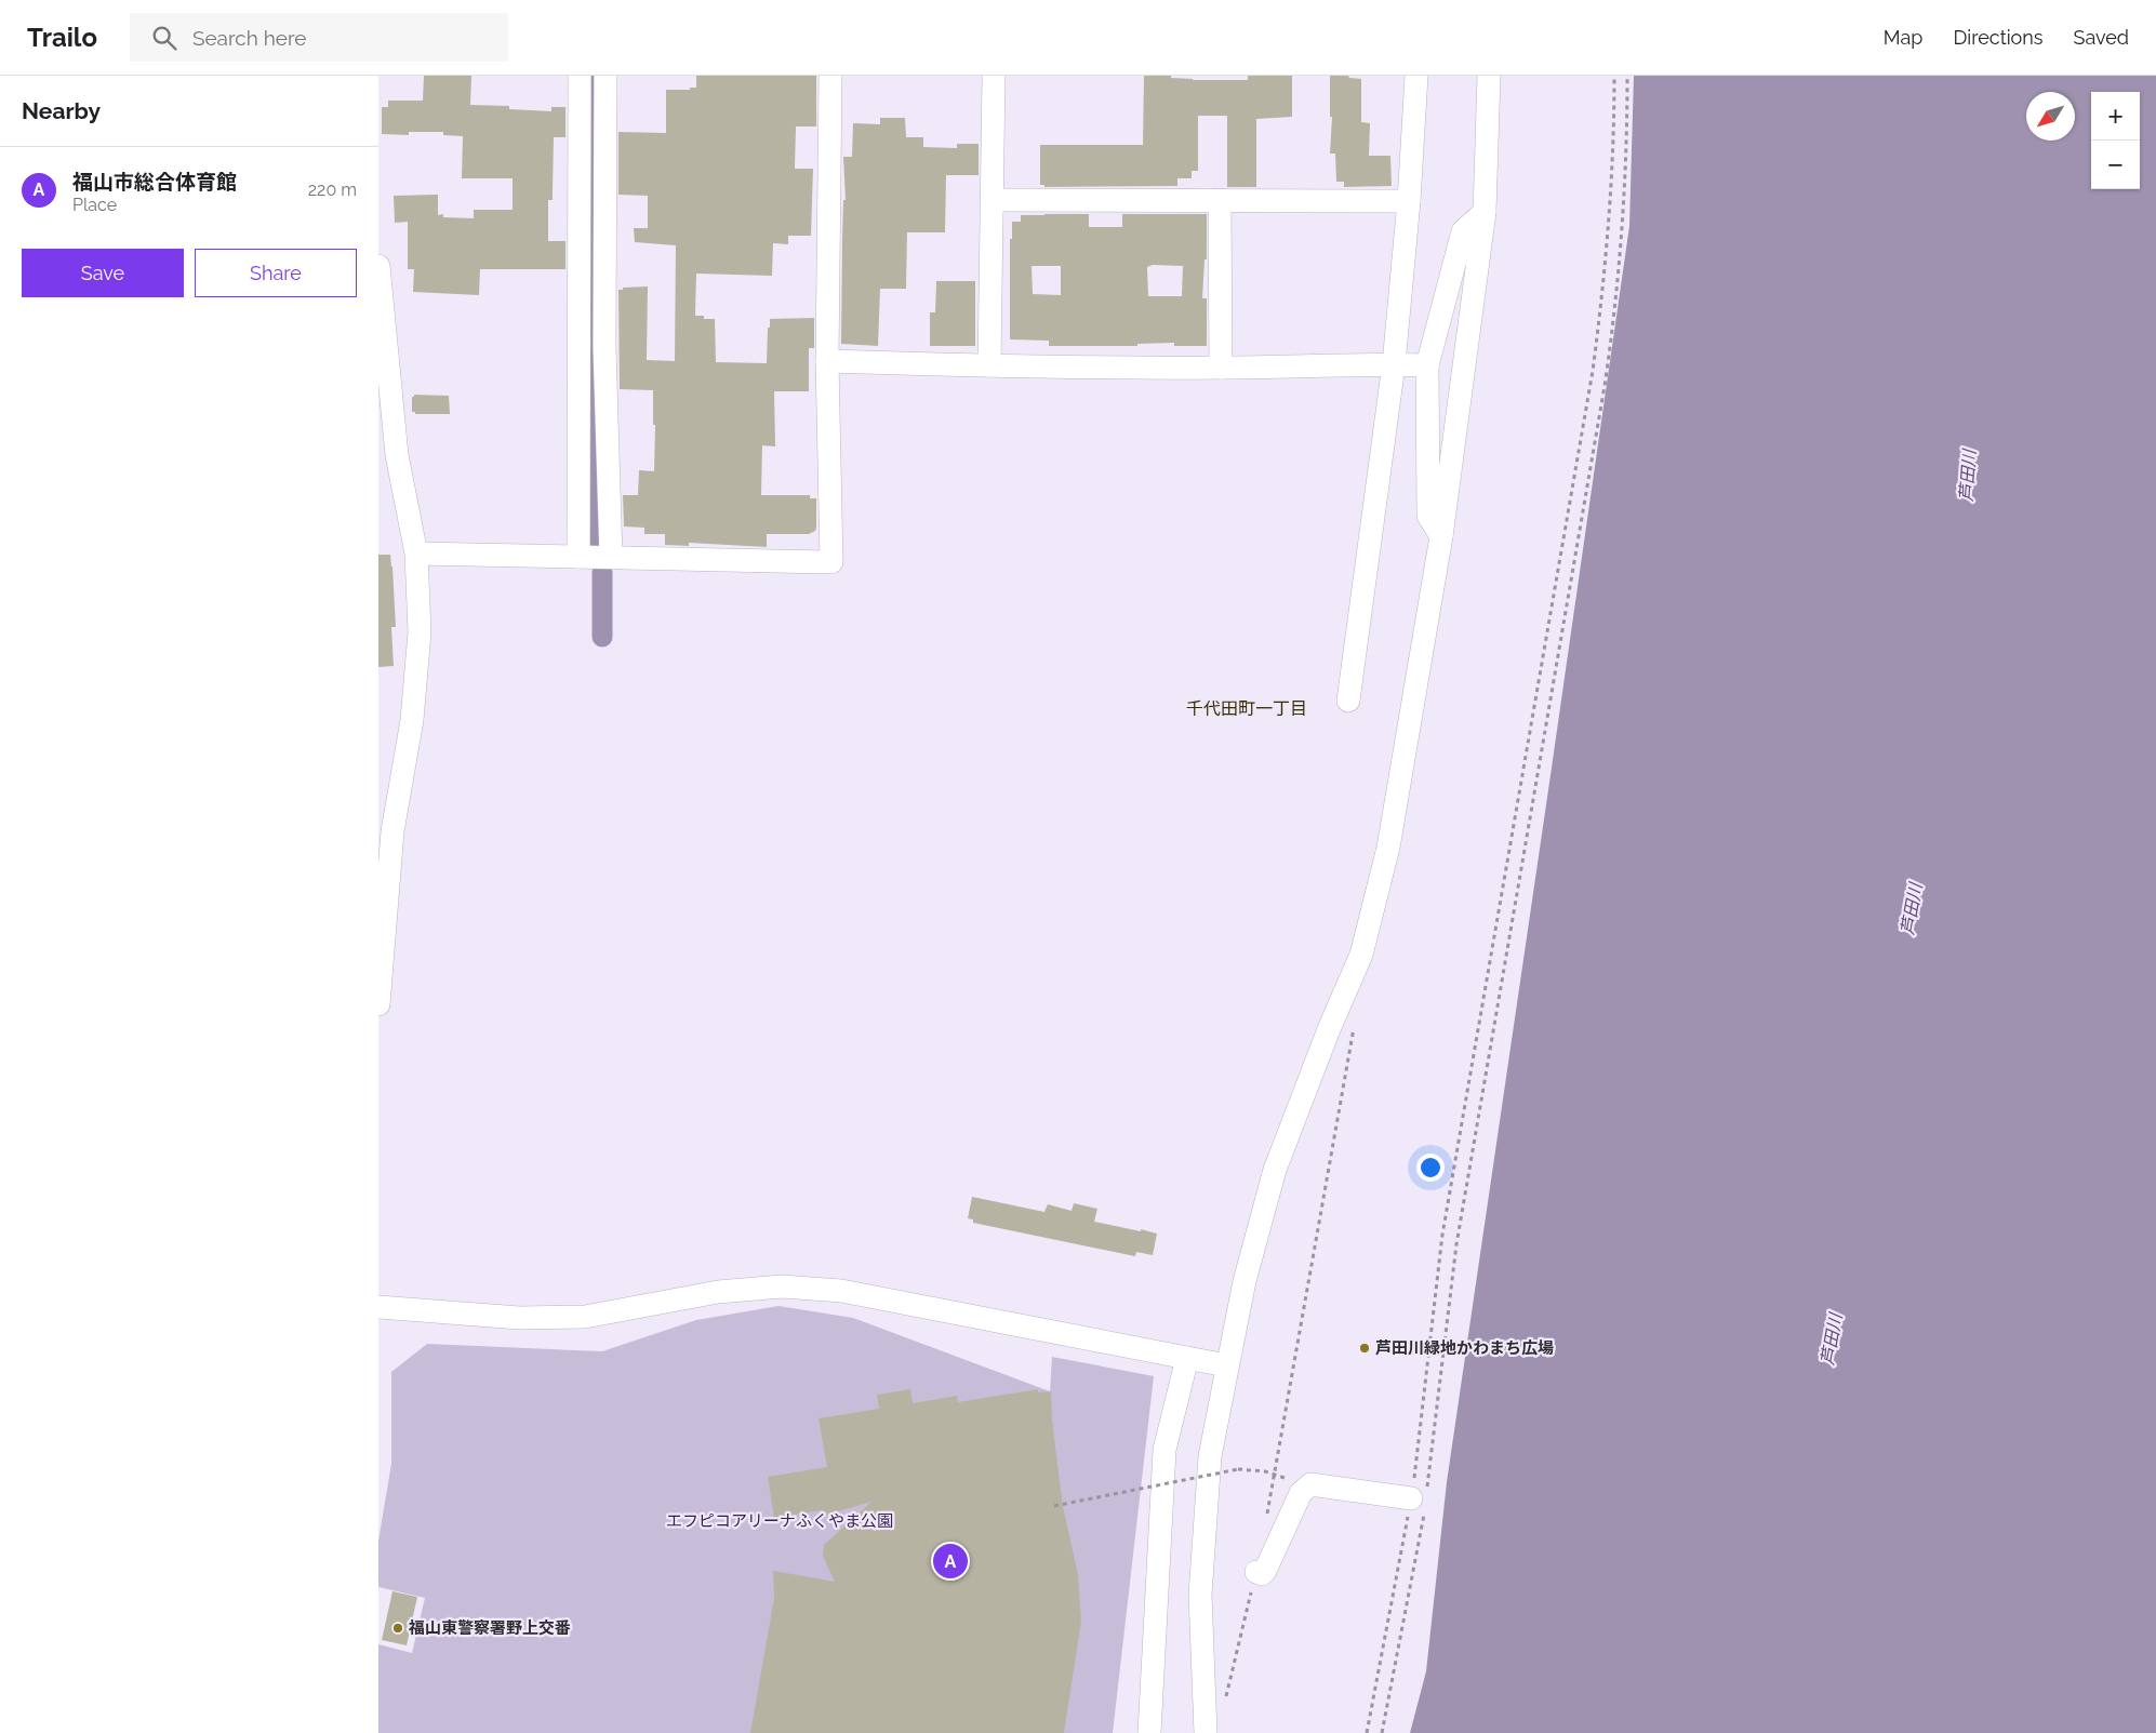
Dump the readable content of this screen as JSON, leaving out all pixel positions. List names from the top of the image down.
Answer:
{
  "districts": ["千代田町一丁目"],
  "water": ["芦田川"],
  "parks": ["エフピコアリーナふくやま公園"],
  "places": ["芦田川緑地かわまち広場", "福山東警察署野上交番"],
  "north": "bottom left",
  "page": {
    "header": "Trailo",
    "search": "Search here",
    "nav": ["Map", "Directions", "Saved"],
    "heading": "Nearby",
    "map_buttons": ["+", "−"],
    "list": [
      {
        "mark": "A",
        "name": "福山市総合体育館",
        "note": "Place",
        "value": "220 m"
      }
    ],
    "buttons": ["Save", "Share"],
    "pins": "A"
  }
}
